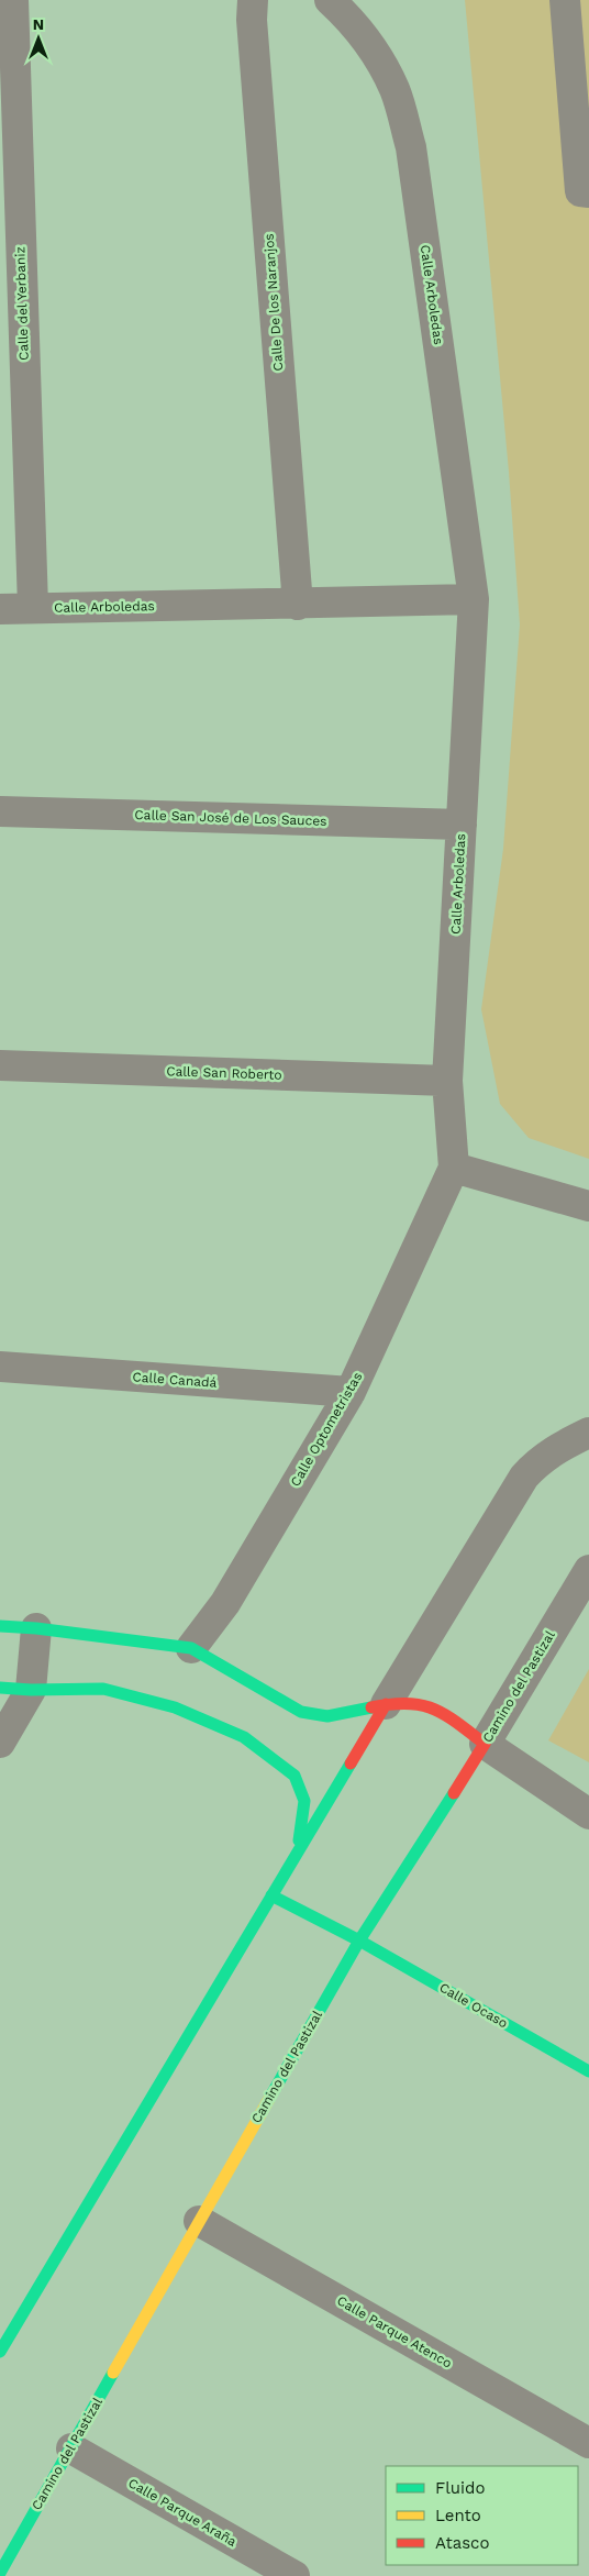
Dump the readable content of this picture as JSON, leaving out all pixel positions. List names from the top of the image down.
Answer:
{
  "streets": {
    "street": [
      "Calle Arboledas",
      "Calle De los Naranjos",
      "Calle del Yerbaniz",
      "Calle San José de Los Sauces",
      "Calle San Roberto",
      "Calle Canadá",
      "Calle Optometristas",
      "Camino del Pastizal",
      "Calle Ocaso",
      "Calle Parque Atenco",
      "Calle Parque Araña"
    ]
  },
  "crossings": [
    ["Calle Arboledas", "Calle De los Naranjos"],
    ["Calle Arboledas", "Calle del Yerbaniz"],
    ["Calle Arboledas", "Calle San José de Los Sauces"],
    ["Calle Arboledas", "Calle San Roberto"],
    ["Calle Arboledas", "Calle Optometristas"],
    ["Calle Canadá", "Calle Optometristas"],
    ["Camino del Pastizal", "Calle Ocaso"],
    ["Camino del Pastizal", "Calle Parque Atenco"],
    ["Camino del Pastizal", "Calle Parque Araña"]
  ],
  "legend": ["Fluido", "Lento", "Atasco"],
  "north": "top"
}
